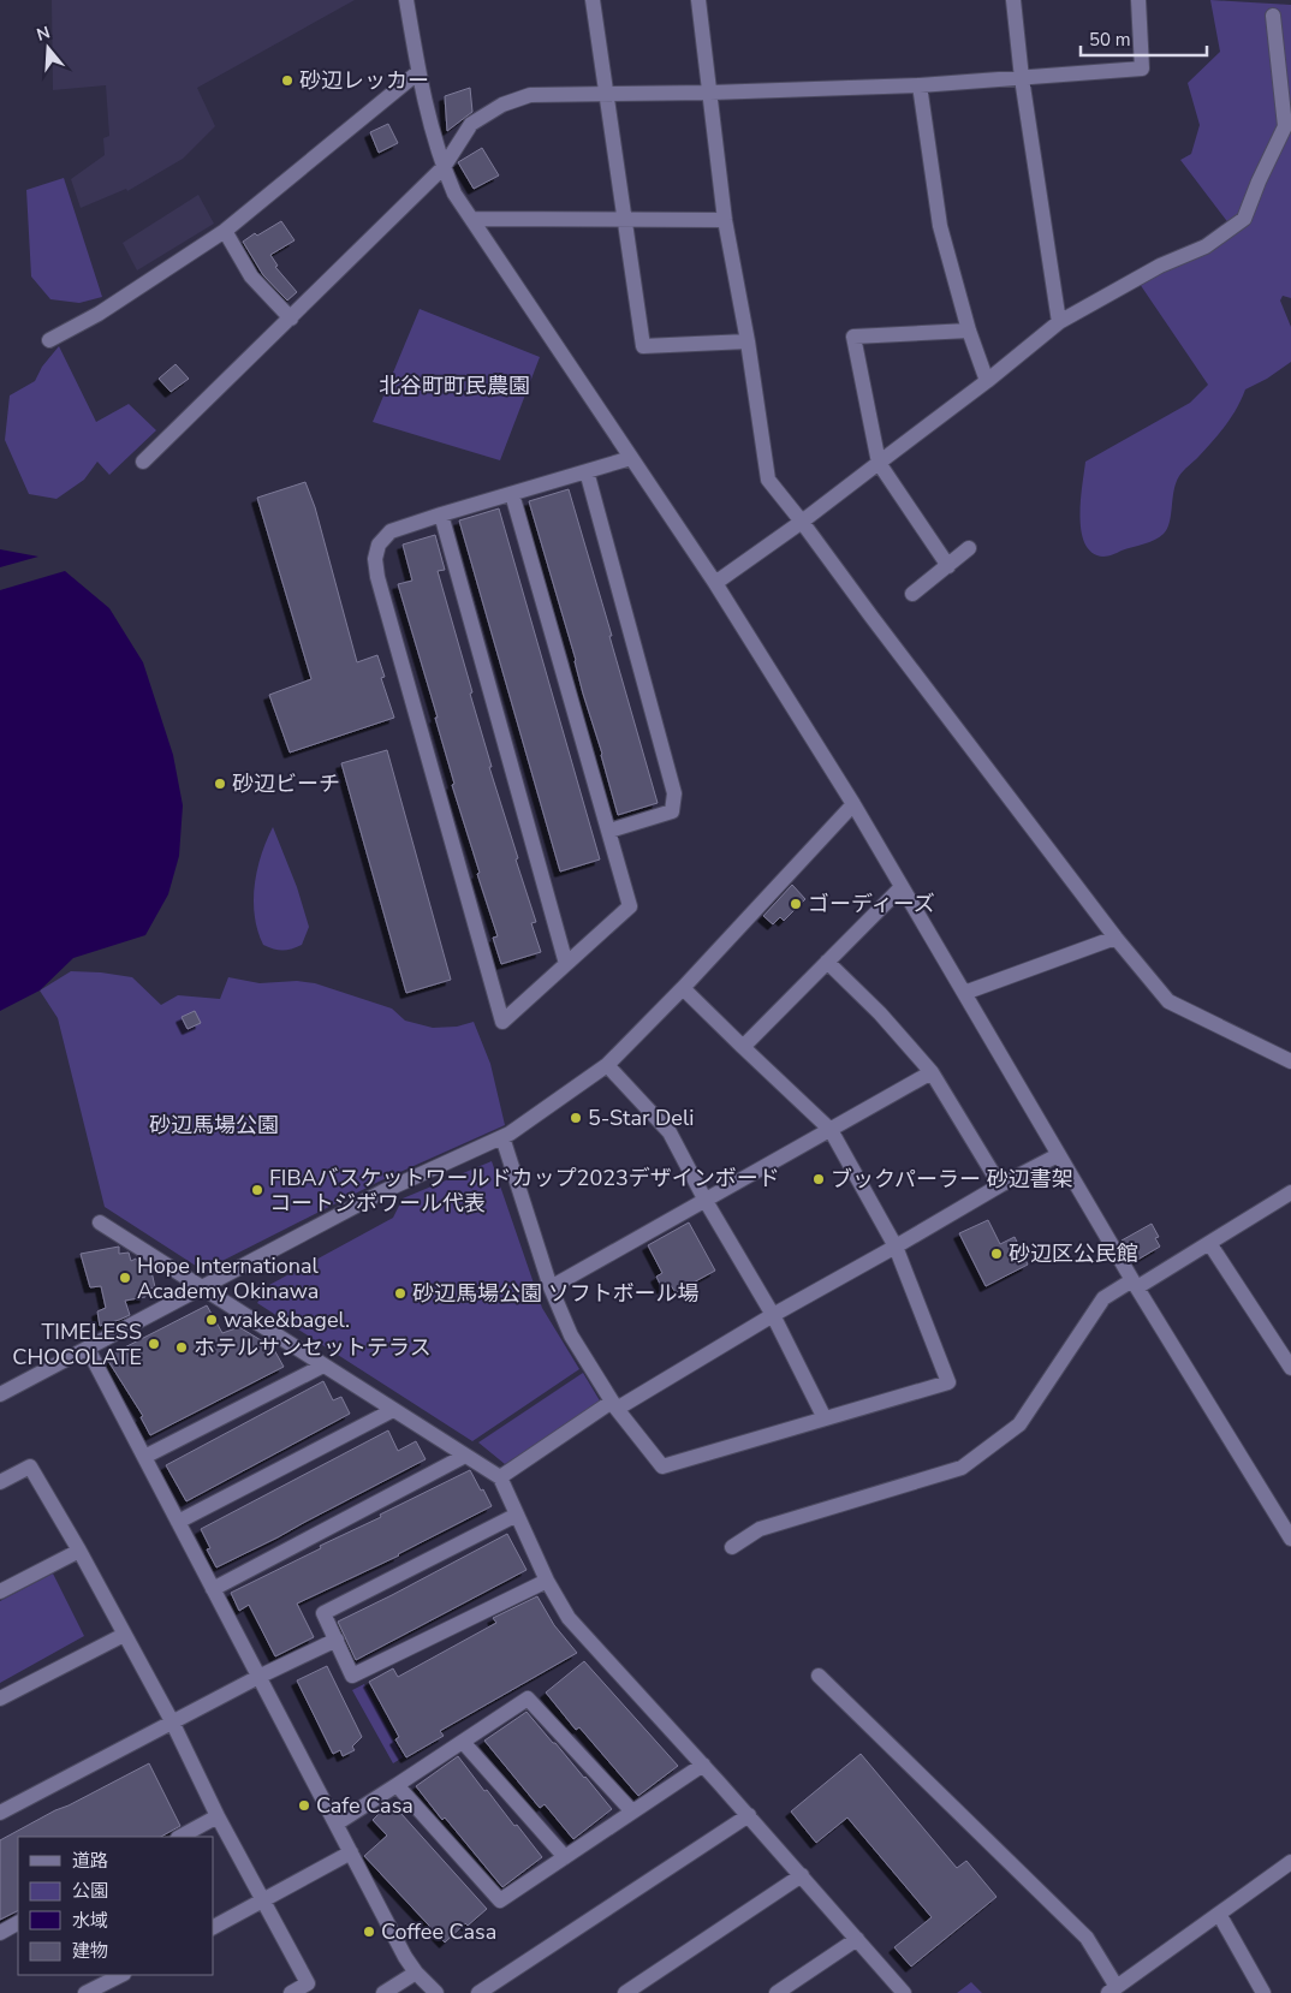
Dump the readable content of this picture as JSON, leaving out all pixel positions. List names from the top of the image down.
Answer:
{
  "parks": ["北谷町町民農園", "砂辺馬場公園"],
  "places": [
    "砂辺レッカー",
    "砂辺ビーチ",
    "ゴーディーズ",
    "5-Star Deli",
    "ブックパーラー 砂辺書架",
    "FIBAバスケットワールドカップ2023デザインボード コートジボワール代表",
    "砂辺区公民館",
    "Hope International Academy Okinawa",
    "砂辺馬場公園 ソフトボール場",
    "wake&bagel.",
    "TIMELESS CHOCOLATE",
    "ホテルサンセットテラス",
    "Cafe Casa",
    "Coffee Casa"
  ],
  "legend": [
    "道路",
    "公園",
    "水域",
    "建物"
  ],
  "scale_bar": "50 m",
  "north": "top"
}
